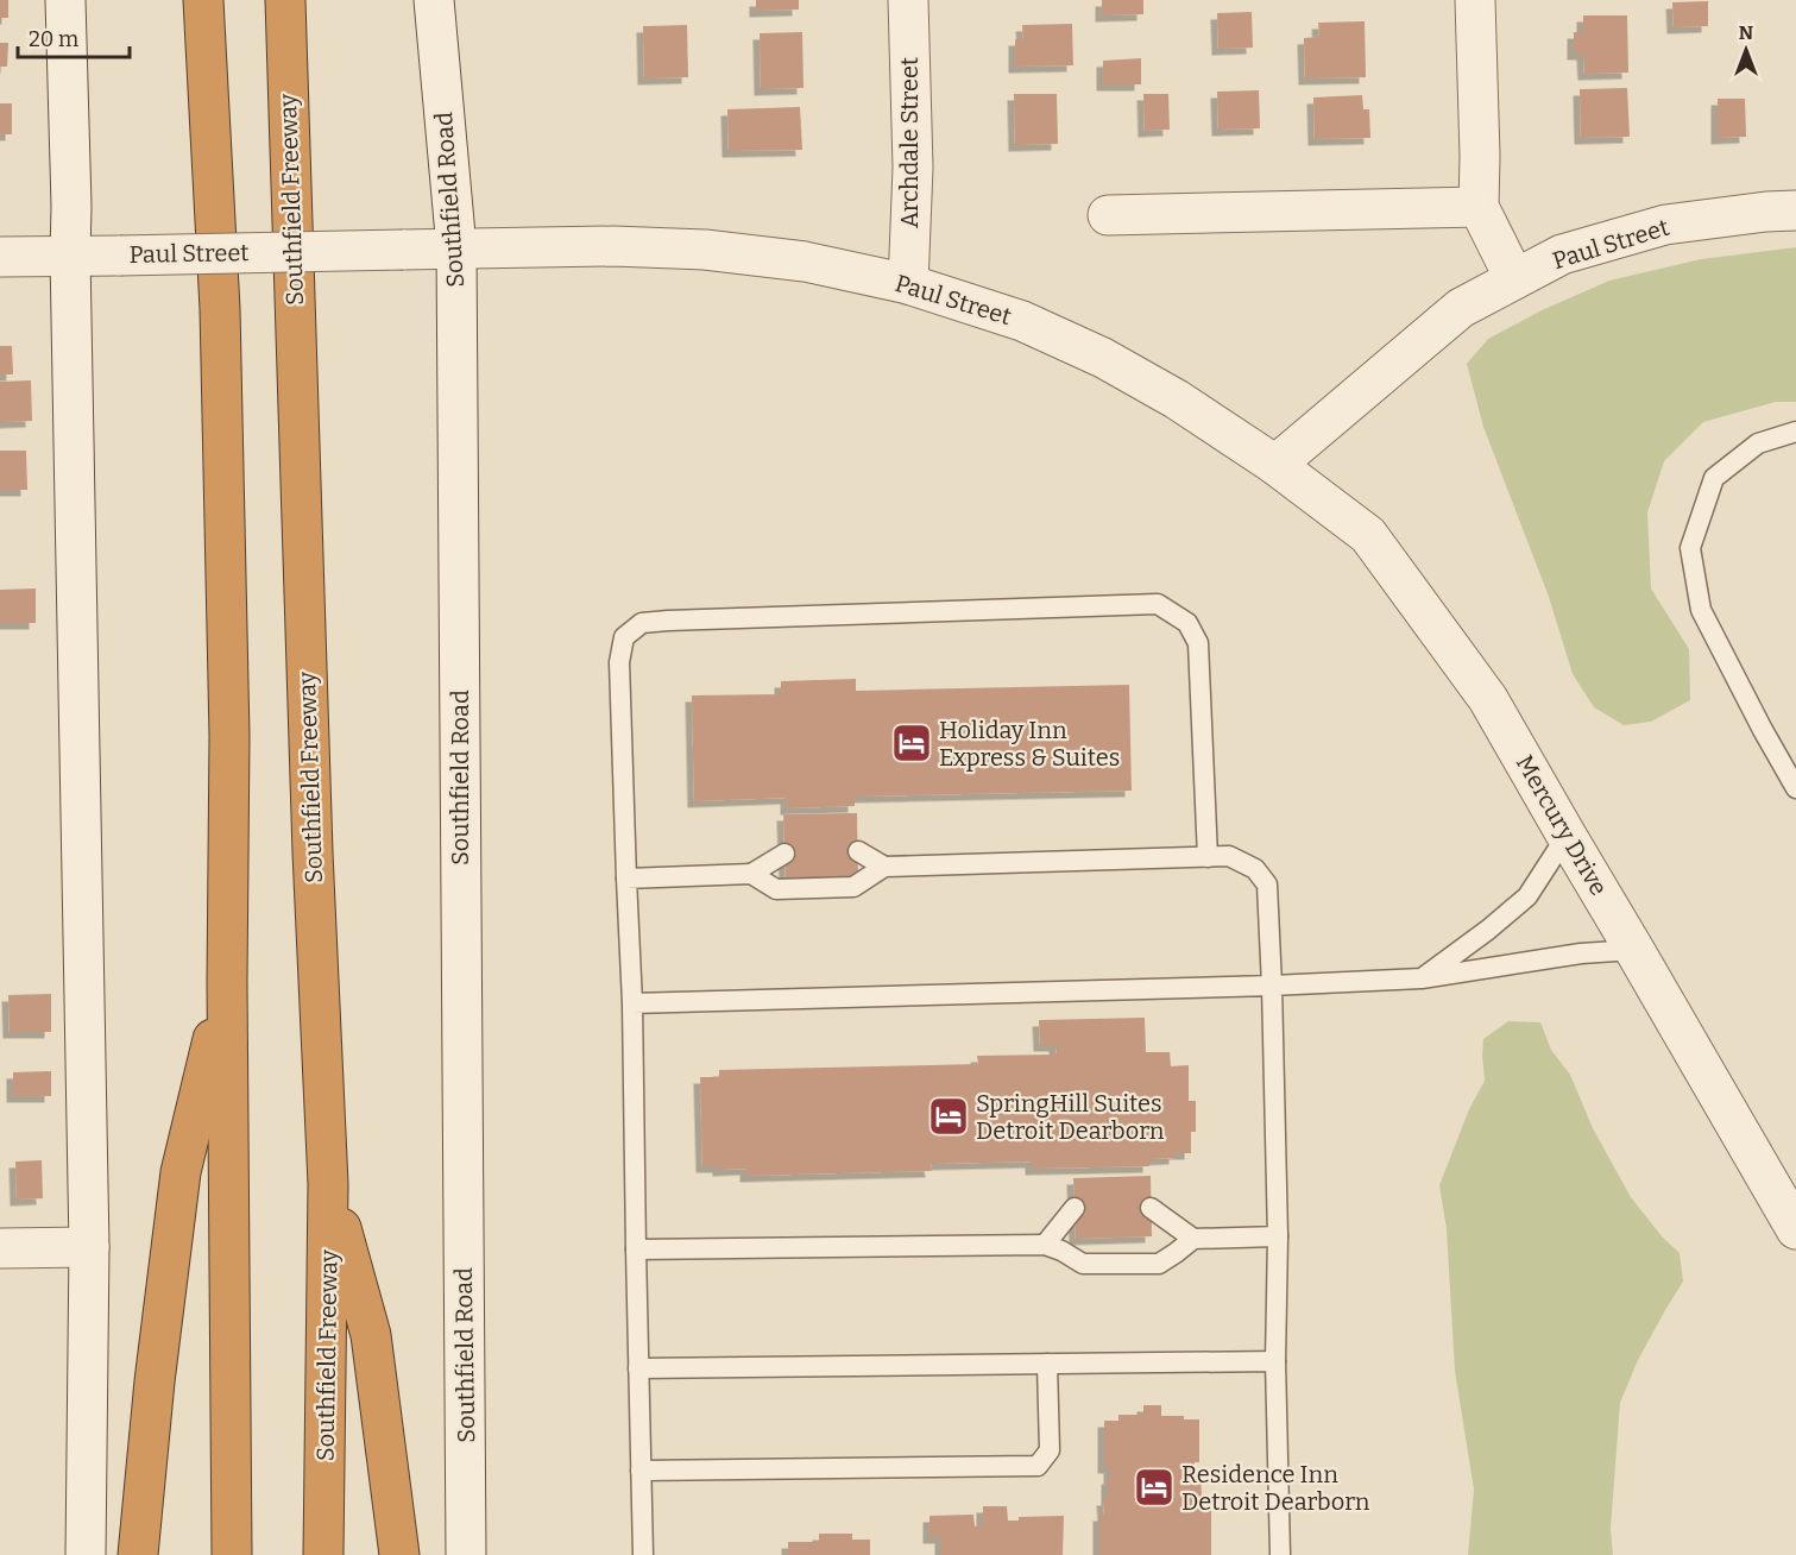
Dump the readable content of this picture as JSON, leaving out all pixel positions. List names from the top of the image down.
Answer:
{
  "streets": {
    "highway": ["Southfield Freeway"],
    "street": [
      "Archdale Street",
      "Southfield Road",
      "Paul Street",
      "Mercury Drive"
    ]
  },
  "crossings": [
    ["Archdale Street", "Paul Street"],
    ["Southfield Road", "Paul Street"],
    ["Paul Street", "Mercury Drive"]
  ],
  "places": {
    "hotel": ["Holiday Inn Express & Suites", "SpringHill Suites Detroit Dearborn", "Residence Inn Detroit Dearborn"]
  },
  "scale_bar": "20 m",
  "north": "top"
}
